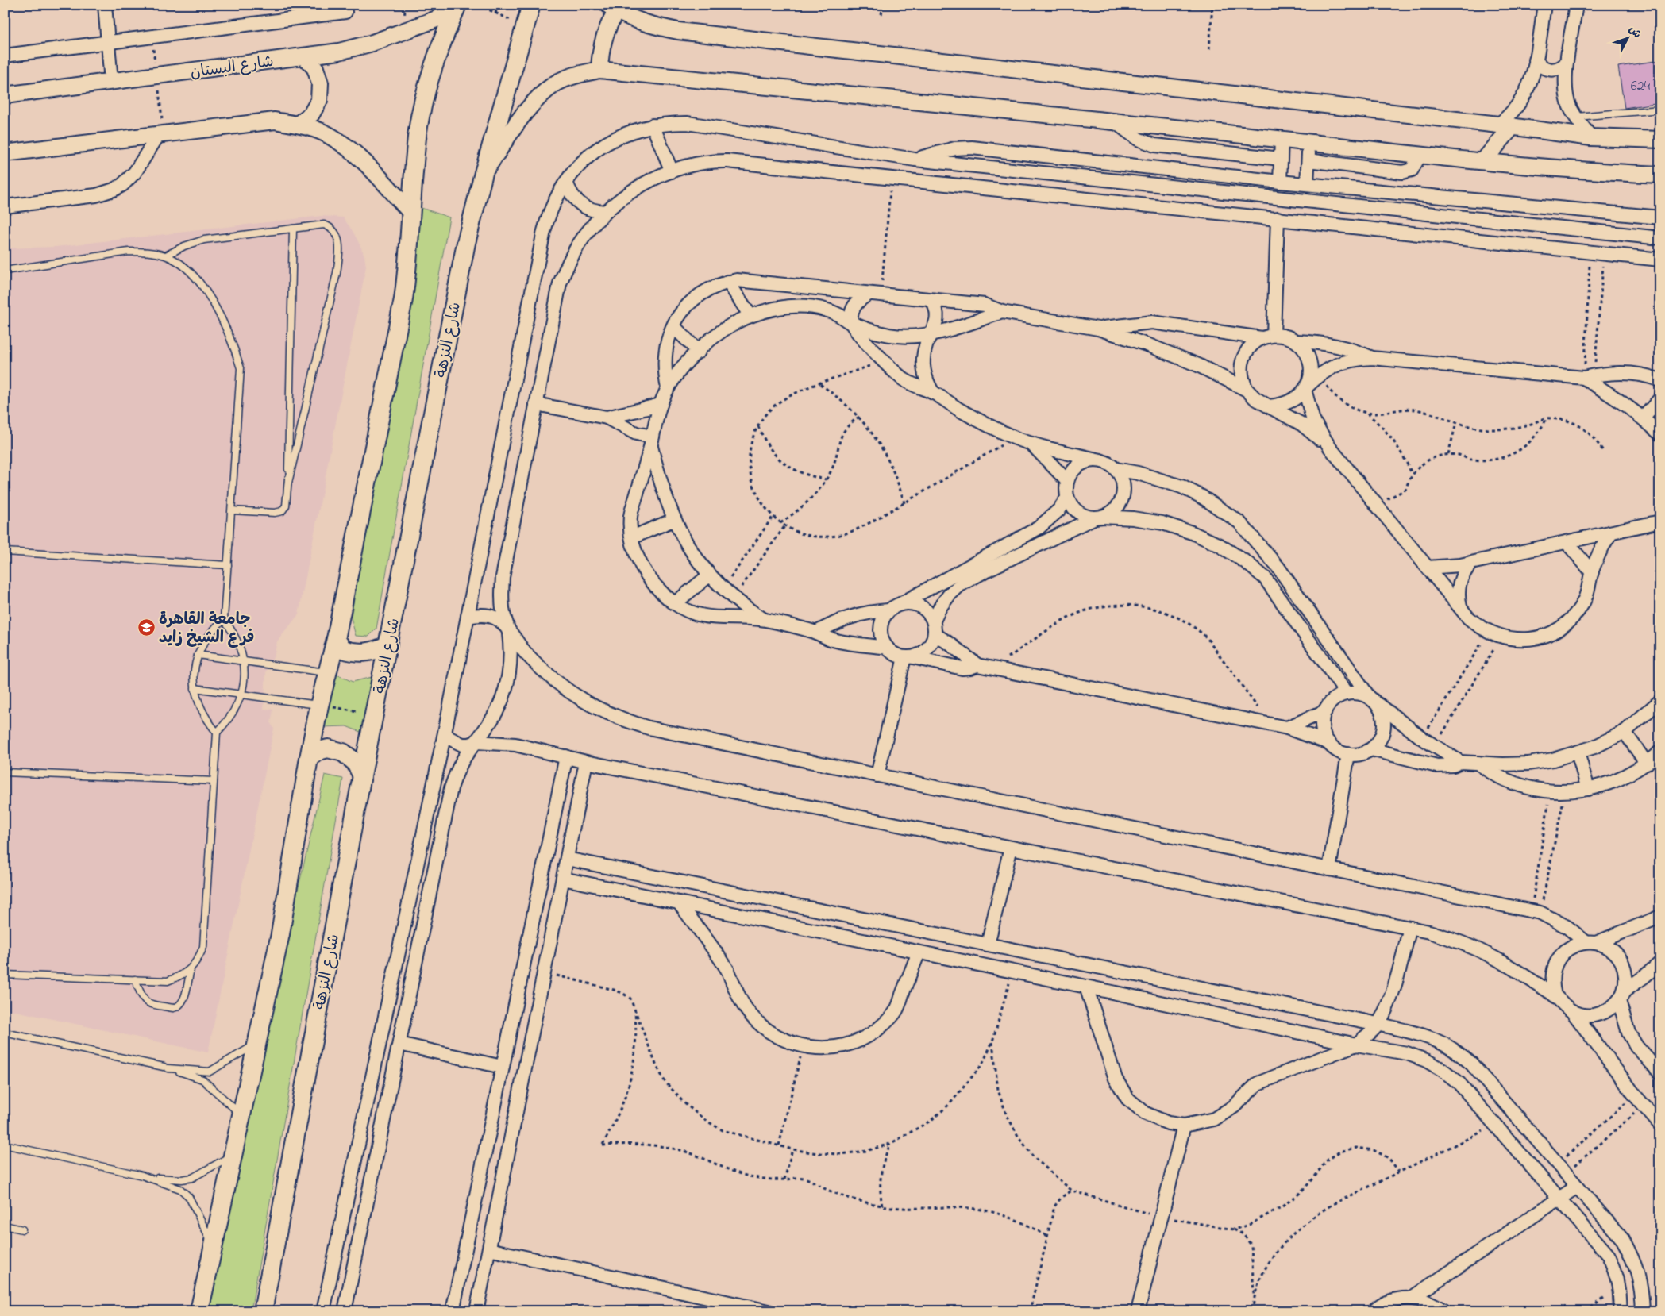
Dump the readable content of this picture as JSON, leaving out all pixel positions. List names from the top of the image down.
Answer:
{
  "streets": {
    "main road": ["شارع النزهة"],
    "street": ["شارع البستان"]
  },
  "places": {
    "school or university": ["جامعة القاهرة فرع الشيخ زايد"]
  },
  "house_numbers": ["624"],
  "north": "top right"
}
